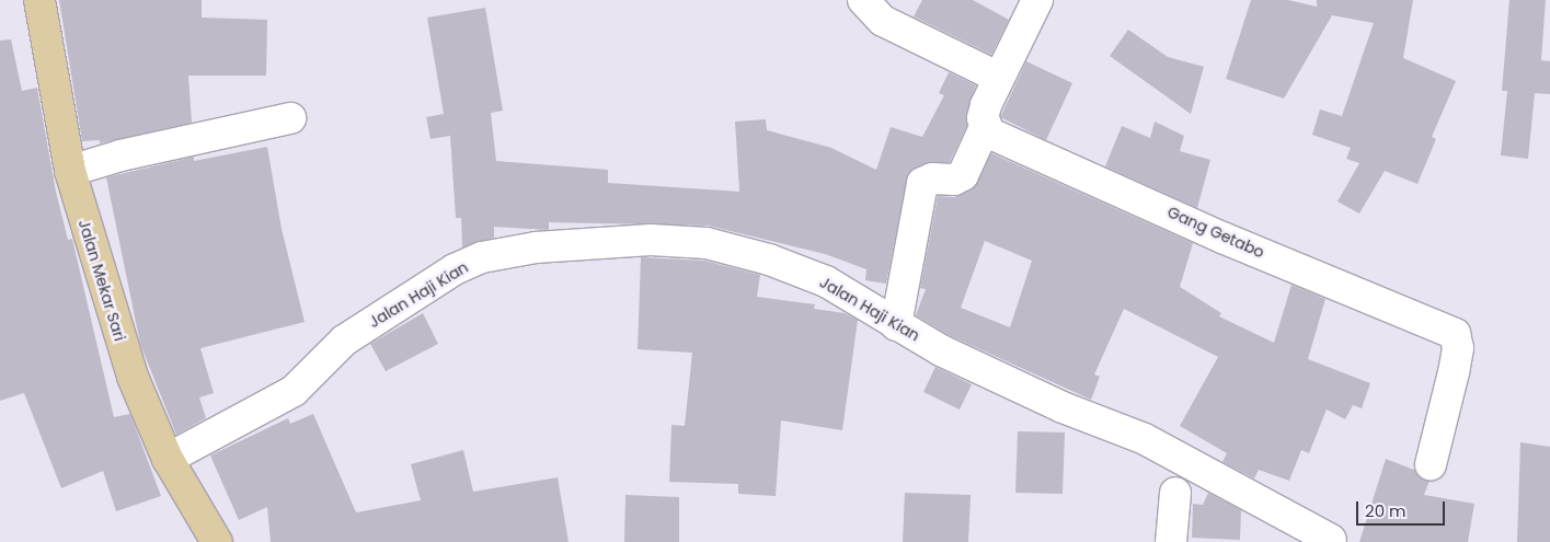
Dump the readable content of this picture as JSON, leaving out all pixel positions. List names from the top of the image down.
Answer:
{
  "streets": {
    "main road": ["Jalan Mekar Sari"],
    "street": ["Gang Getabo", "Jalan Haji Kian"]
  },
  "crossings": [
    ["Jalan Mekar Sari", "Jalan Haji Kian"]
  ],
  "scale_bar": "20 m"
}
